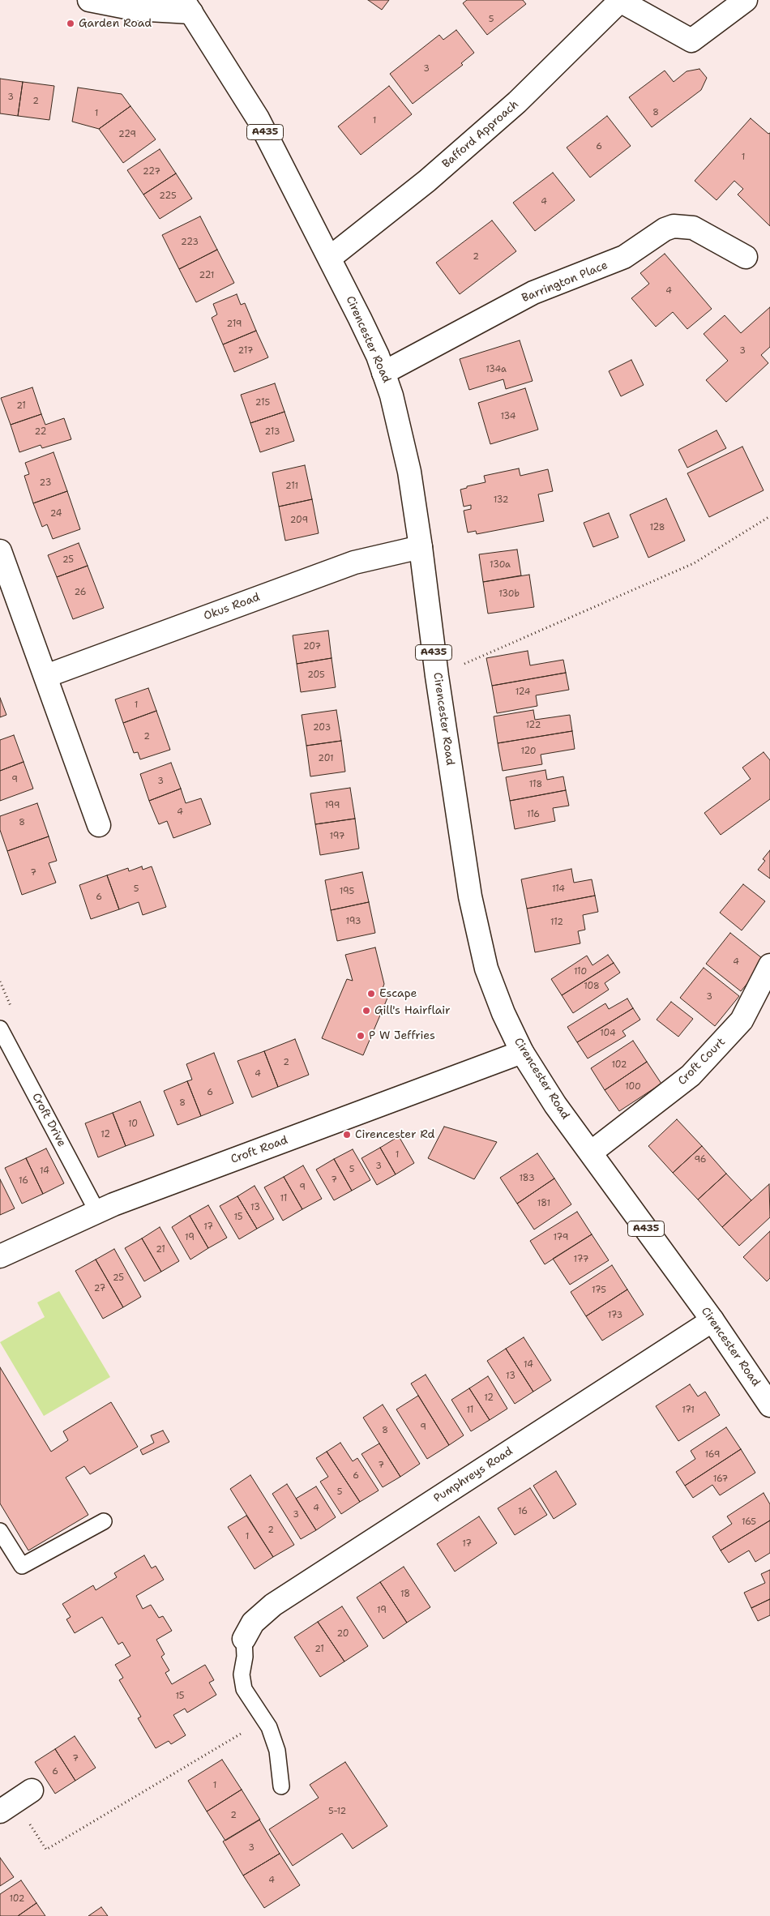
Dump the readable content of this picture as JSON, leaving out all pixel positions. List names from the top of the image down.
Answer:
{
  "streets": {
    "street": [
      "A435",
      "Bafford Approach",
      "Barrington Place",
      "Cirencester Road",
      "Okus Road",
      "Croft Court",
      "Croft Road",
      "Pumphreys Road"
    ],
    "lane": ["Croft Drive"]
  },
  "crossings": [
    ["Bafford Approach", "Cirencester Road"],
    ["Barrington Place", "Cirencester Road"],
    ["Cirencester Road", "Okus Road"],
    ["Cirencester Road", "Croft Court"],
    ["Cirencester Road", "Croft Road"],
    ["Cirencester Road", "Pumphreys Road"],
    ["Croft Drive", "Croft Road"]
  ],
  "places": [
    "Garden Road",
    "Escape",
    "Gill's Hairflair",
    "P W Jeffries",
    "Cirencester Rd"
  ],
  "house_numbers": [
    "5",
    "3",
    "3",
    "2",
    "8",
    "1",
    "1",
    "229",
    "6",
    "1",
    "227",
    "225",
    "4",
    "223",
    "2",
    "221",
    "4",
    "219",
    "217",
    "3",
    "134a",
    "215",
    "21",
    "134",
    "22",
    "213",
    "23",
    "211",
    "132",
    "24",
    "209",
    "128",
    "25",
    "130a",
    "26",
    "130b",
    "207",
    "205",
    "124",
    "1",
    "122",
    "203",
    "2",
    "120",
    "201",
    "9",
    "3",
    "118",
    "199",
    "4",
    "116",
    "8",
    "197",
    "7",
    "5",
    "114",
    "195",
    "6",
    "193",
    "112",
    "4",
    "110",
    "108",
    "3",
    "104",
    "2",
    "102",
    "4",
    "100",
    "6",
    "8",
    "10",
    "12",
    "1",
    "96",
    "3",
    "5",
    "14",
    "183",
    "7",
    "16",
    "9",
    "11",
    "181",
    "13",
    "15",
    "17",
    "19",
    "179",
    "21",
    "177",
    "25",
    "27",
    "175",
    "173",
    "14",
    "13",
    "12",
    "11",
    "171",
    "9",
    "8",
    "169",
    "7",
    "6",
    "167",
    "5",
    "4",
    "16",
    "3",
    "165",
    "2",
    "1",
    "17",
    "18",
    "19",
    "20",
    "21",
    "15",
    "7",
    "6",
    "1",
    "5-12",
    "2",
    "3",
    "4",
    "102"
  ]
}
